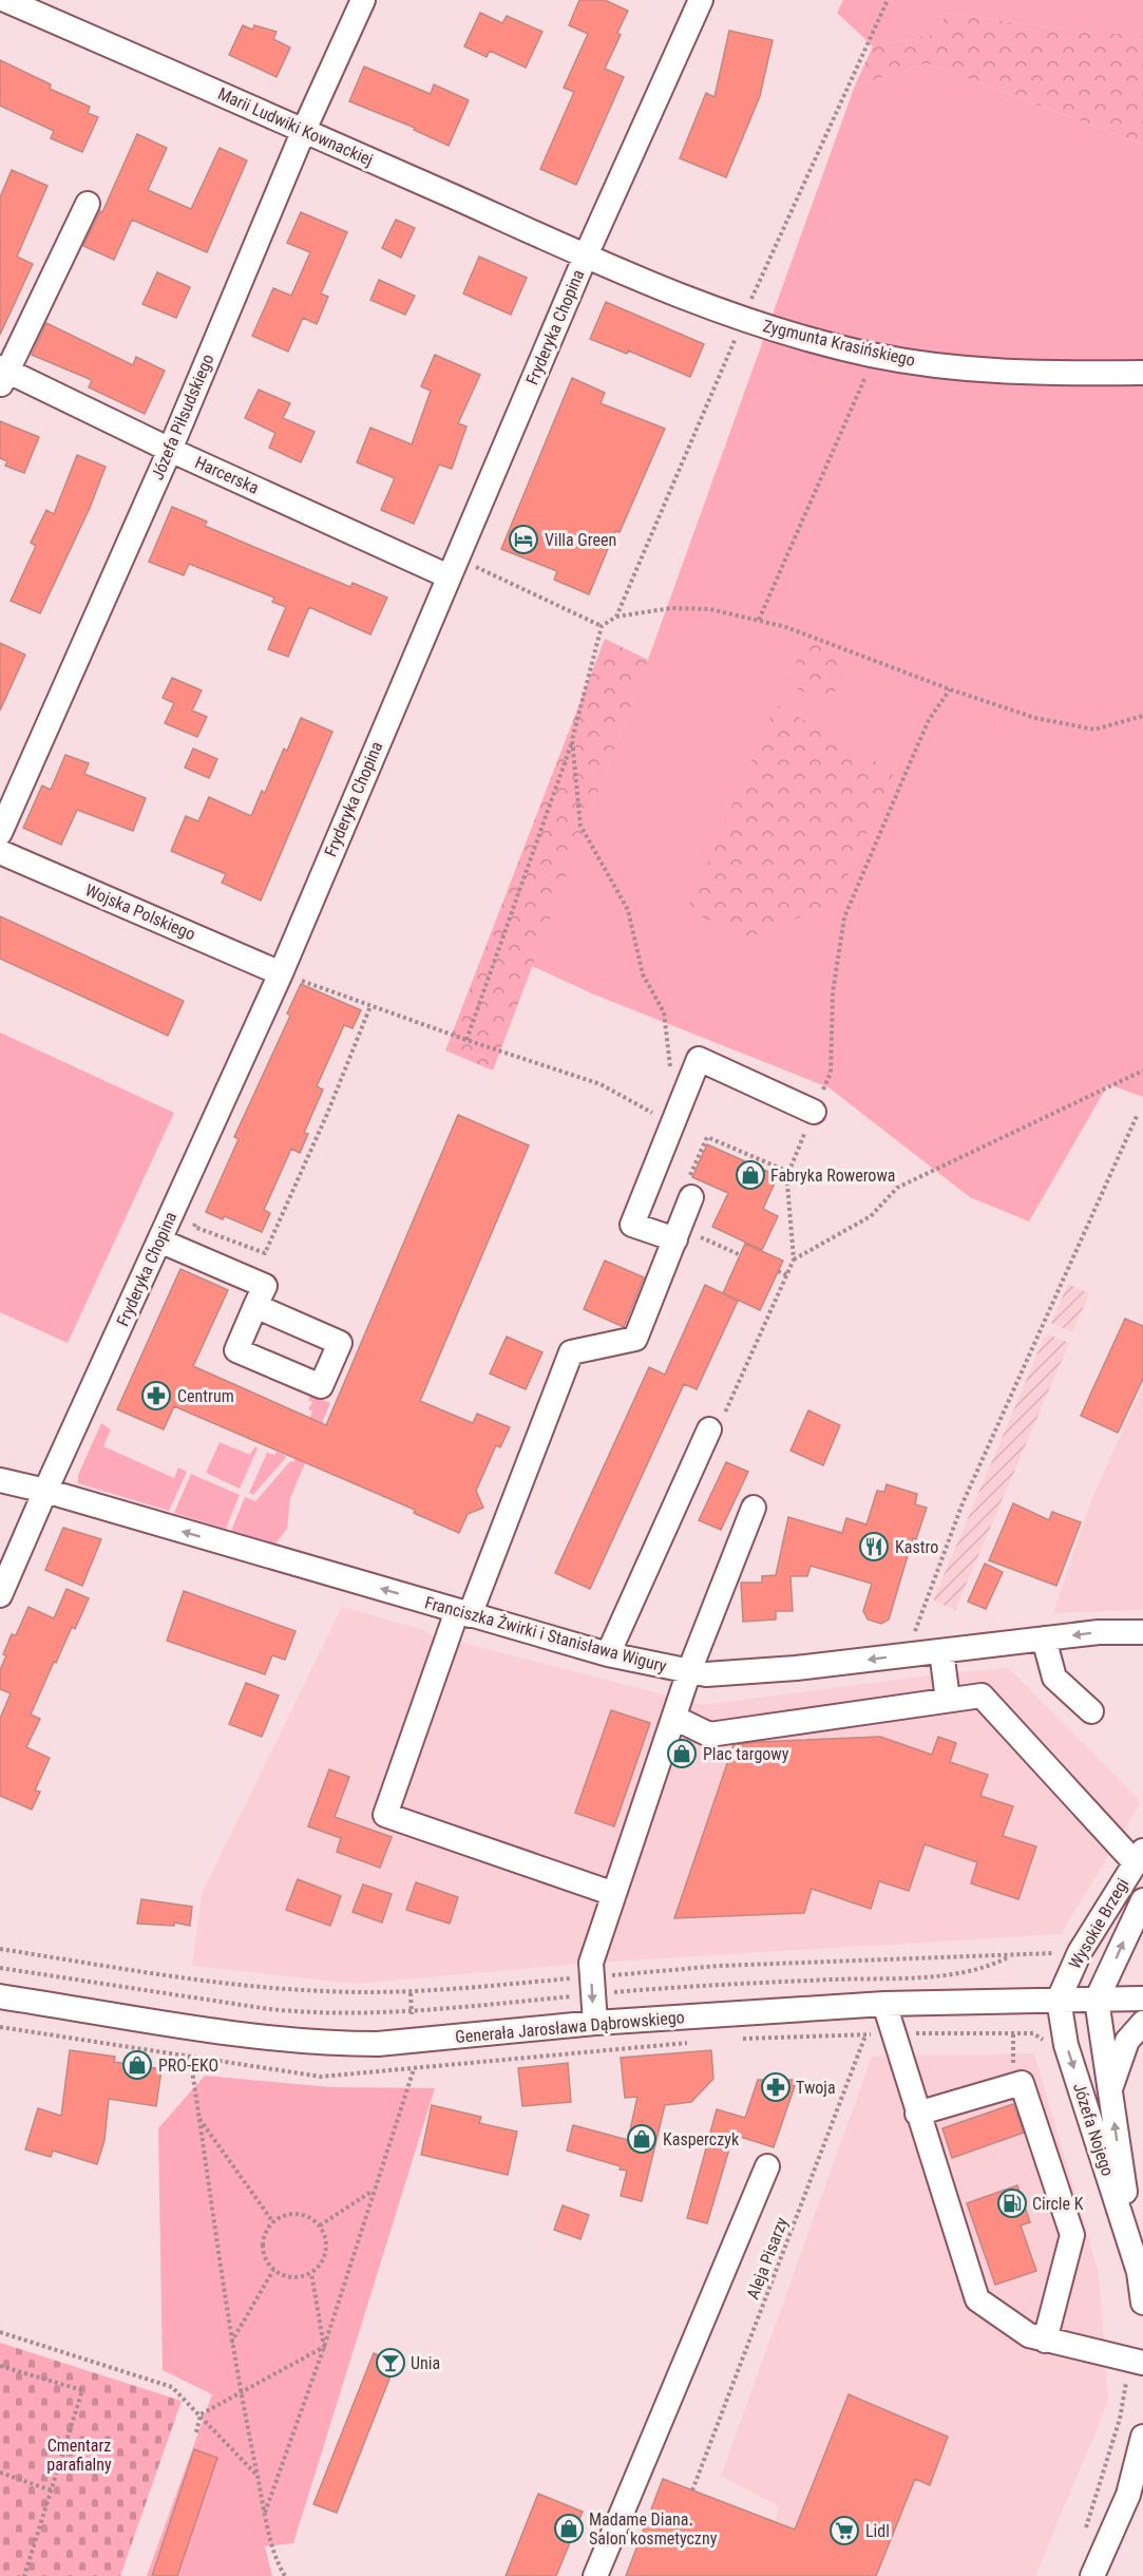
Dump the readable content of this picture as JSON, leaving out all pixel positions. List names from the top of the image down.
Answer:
{
  "streets": {
    "street": [
      "Marii Ludwiki Kownackiej",
      "Fryderyka Chopina",
      "Zygmunta Krasińskiego",
      "Józefa Piłsudskiego",
      "Harcerska",
      "Wojska Polskiego",
      "Franciszka Żwirki i Stanisława Wigury",
      "Wysokie Brzegi",
      "Generała Jarosława Dąbrowskiego",
      "Józefa Nojego"
    ],
    "path": ["Aleja Pisarzy"]
  },
  "crossings": [
    ["Marii Ludwiki Kownackiej", "Fryderyka Chopina"],
    ["Marii Ludwiki Kownackiej", "Zygmunta Krasińskiego"],
    ["Marii Ludwiki Kownackiej", "Józefa Piłsudskiego"],
    ["Fryderyka Chopina", "Zygmunta Krasińskiego"],
    ["Fryderyka Chopina", "Harcerska"],
    ["Fryderyka Chopina", "Wojska Polskiego"],
    ["Fryderyka Chopina", "Franciszka Żwirki i Stanisława Wigury"],
    ["Józefa Piłsudskiego", "Harcerska"],
    ["Wysokie Brzegi", "Generała Jarosława Dąbrowskiego"],
    ["Wysokie Brzegi", "Józefa Nojego"],
    ["Generała Jarosława Dąbrowskiego", "Józefa Nojego"]
  ],
  "parks": ["Cmentarz parafialny"],
  "places": {
    "hotel": ["Villa Green"],
    "shop": [
      "Fabryka Rowerowa",
      "Plac targowy",
      "PRO-EKO",
      "Kasperczyk",
      "Madame Diana. Salon kosmetyczny"
    ],
    "pharmacy": ["Centrum", "Twoja"],
    "restaurant": ["Kastro"],
    "fuel station": ["Circle K"],
    "bar": ["Unia"],
    "supermarket": ["Lidl"]
  }
}
